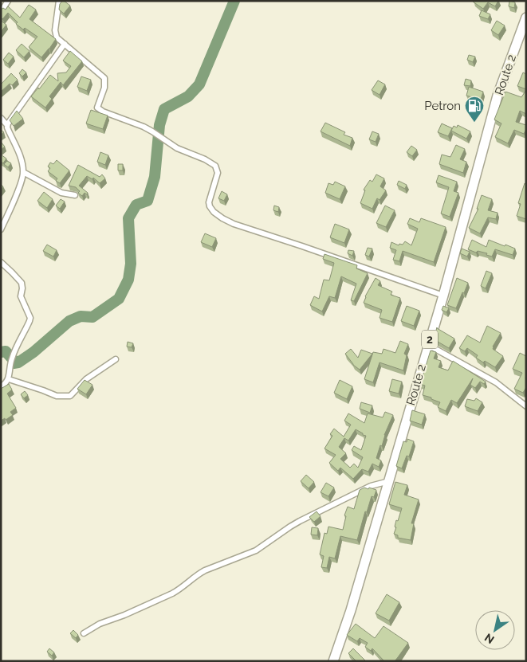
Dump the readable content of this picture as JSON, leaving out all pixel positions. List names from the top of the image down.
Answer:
{
  "streets": {
    "highway": ["Route 2", "2"]
  },
  "places": {
    "fuel station": ["Petron"]
  },
  "north": "bottom left"
}
